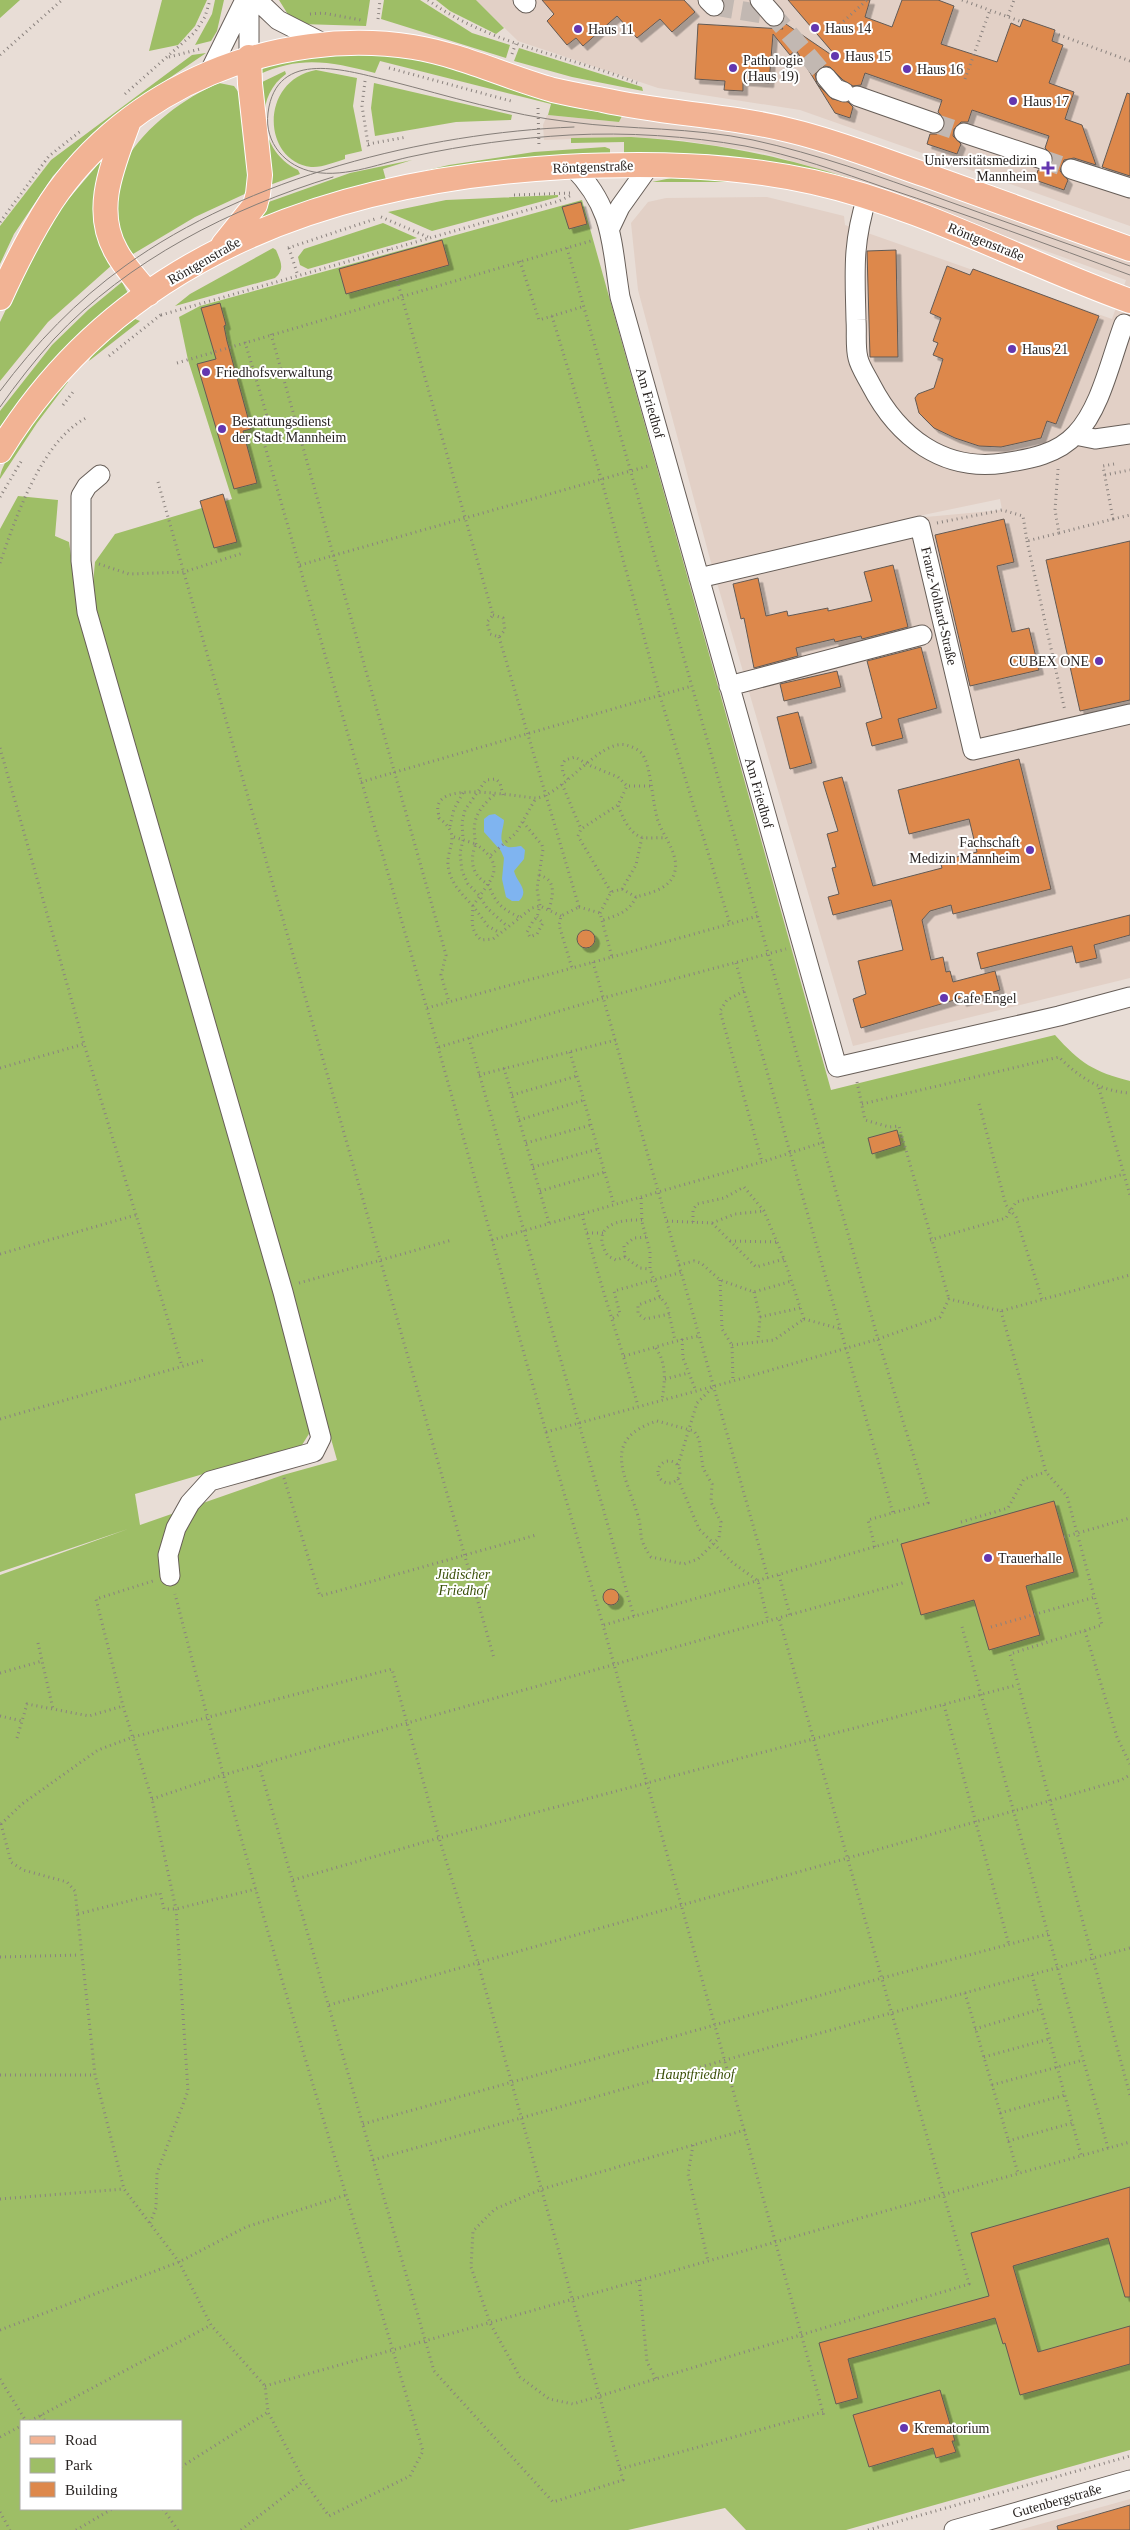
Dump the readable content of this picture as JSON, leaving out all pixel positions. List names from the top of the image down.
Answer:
{
  "streets": {
    "main road": ["Röntgenstraße"],
    "street": ["Am Friedhof", "Franz-Volhard-Straße", "Gutenbergstraße"]
  },
  "crossings": [
    ["Röntgenstraße", "Am Friedhof"]
  ],
  "parks": ["Jüdischer Friedhof", "Hauptfriedhof"],
  "places": {
    "other": [
      "Haus 14",
      "Haus 11",
      "Haus 15",
      "Pathologie (Haus 19)",
      "Haus 16",
      "Haus 17",
      "Haus 21",
      "Friedhofsverwaltung",
      "Bestattungsdienst der Stadt Mannheim",
      "CUBEX ONE",
      "Fachschaft Medizin Mannheim",
      "Cafe Engel",
      "Trauerhalle",
      "Krematorium"
    ],
    "health": ["Universitätsmedizin Mannheim"]
  },
  "legend": ["Road", "Park", "Building"]
}
